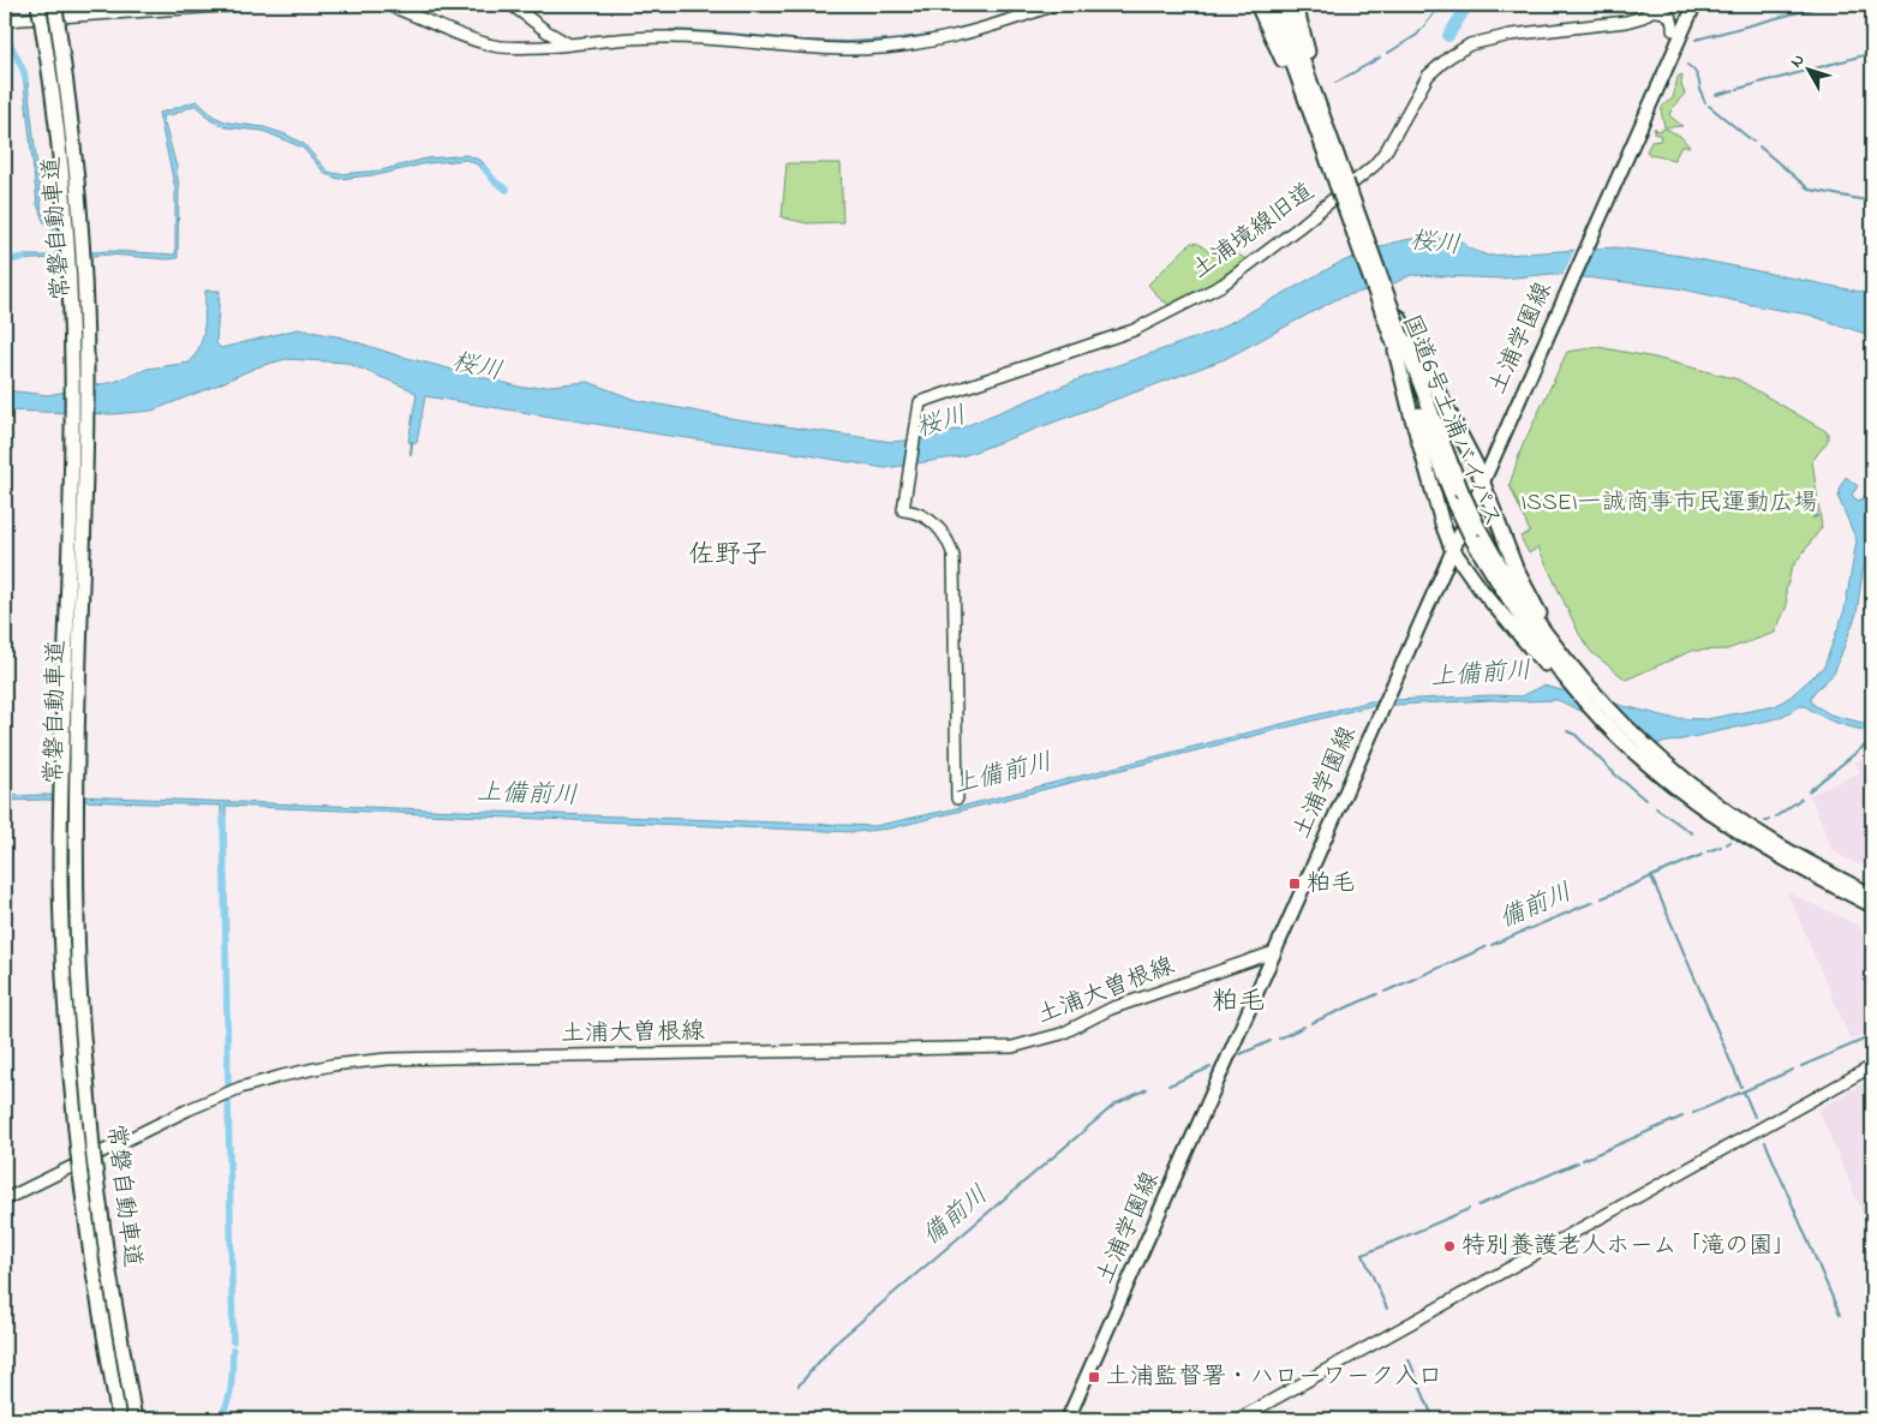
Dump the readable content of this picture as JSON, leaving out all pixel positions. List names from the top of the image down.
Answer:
{
  "streets": {
    "highway": ["常磐自動車道", "国道6号土浦バイパス"],
    "main road": ["土浦学園線"],
    "street": ["土浦境線旧道", "土浦大曽根線"]
  },
  "crossings": [
    ["土浦学園線", "土浦大曽根線"]
  ],
  "districts": ["佐野子", "粕毛"],
  "water": ["桜川", "上備前川", "備前川"],
  "parks": ["ISSEI一誠商事市民運動広場"],
  "places": {
    "transit": ["粕毛", "土浦監督署・ハローワーク入口"],
    "other": ["特別養護老人ホーム「滝の園」"]
  },
  "north": "top left"
}
